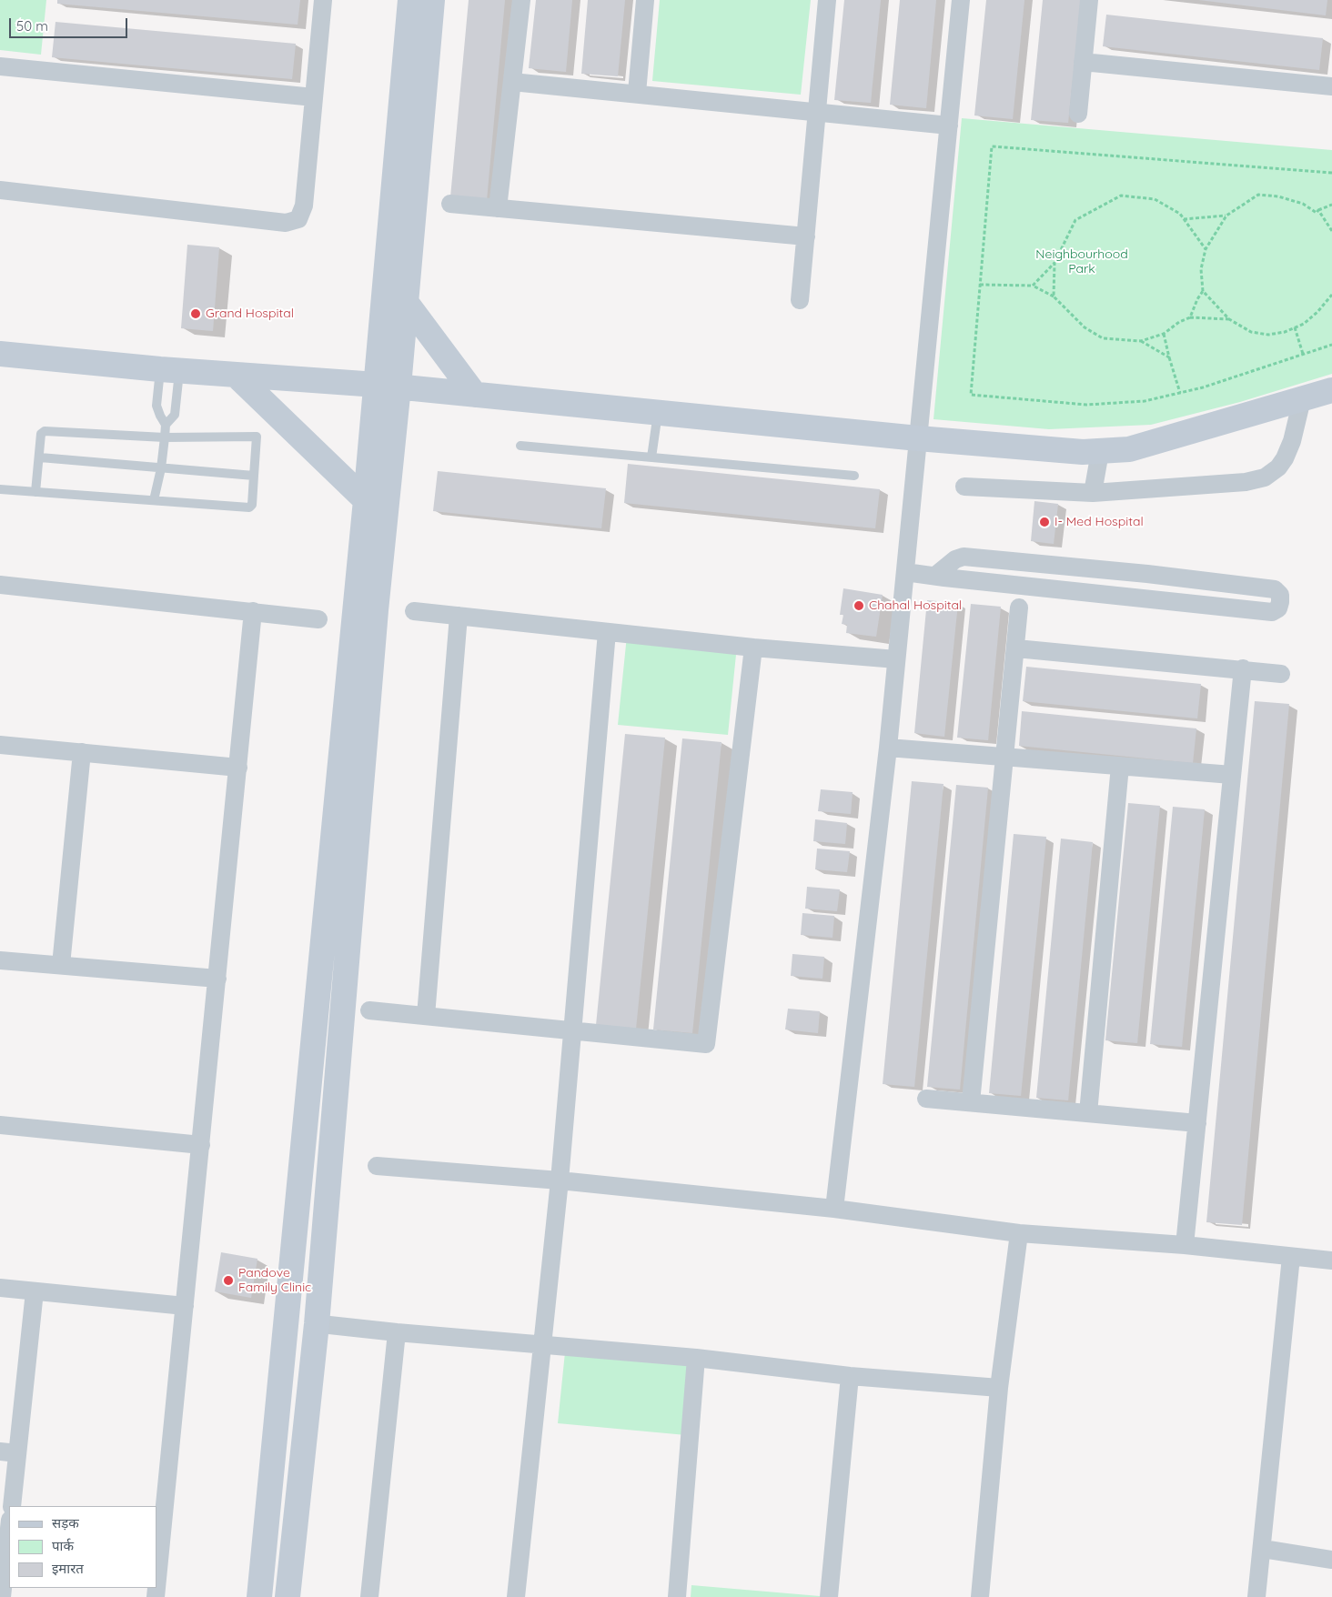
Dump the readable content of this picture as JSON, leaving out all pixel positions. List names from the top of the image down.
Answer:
{
  "parks": ["Neighbourhood Park"],
  "places": [
    "Grand Hospital",
    "I- Med Hospital",
    "Chahal Hospital",
    "Pandove Family Clinic"
  ],
  "legend": ["सड़क", "पार्क", "इमारत"],
  "scale_bar": "50 m"
}
